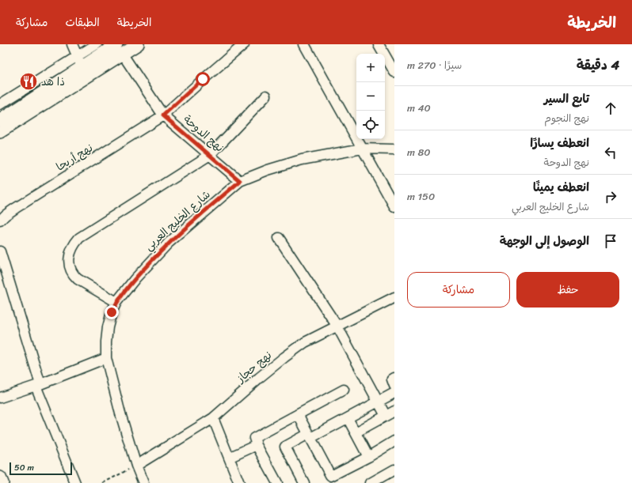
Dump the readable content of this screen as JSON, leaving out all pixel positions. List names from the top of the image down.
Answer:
{
  "streets": {
    "street": [
      "نهج الدوحة",
      "نهج أريحا",
      "شارع الخليج العربي",
      "نهج حجاز"
    ]
  },
  "crossings": [
    ["نهج الدوحة", "نهج أريحا"],
    ["نهج الدوحة", "شارع الخليج العربي"],
    ["شارع الخليج العربي", "نهج حجاز"]
  ],
  "places": {
    "restaurant": ["ذا هد"]
  },
  "scale_bar": "50 m",
  "page": {
    "header": "الخريطة",
    "nav": ["الخريطة", "الطبقات", "مشاركة"],
    "heading": ["4 دقيقة", "سيرًا · 270 m"],
    "map_buttons": ["+", "−"],
    "list": [
      ["تابع السير", "نهج النجوم", "40 m"],
      ["انعطف يسارًا", "نهج الدوحة", "80 m"],
      ["انعطف يمينًا", "شارع الخليج العربي", "150 m"],
      "الوصول إلى الوجهة"
    ],
    "buttons": ["حفظ", "مشاركة"],
    "scale": "50 m"
  }
}
